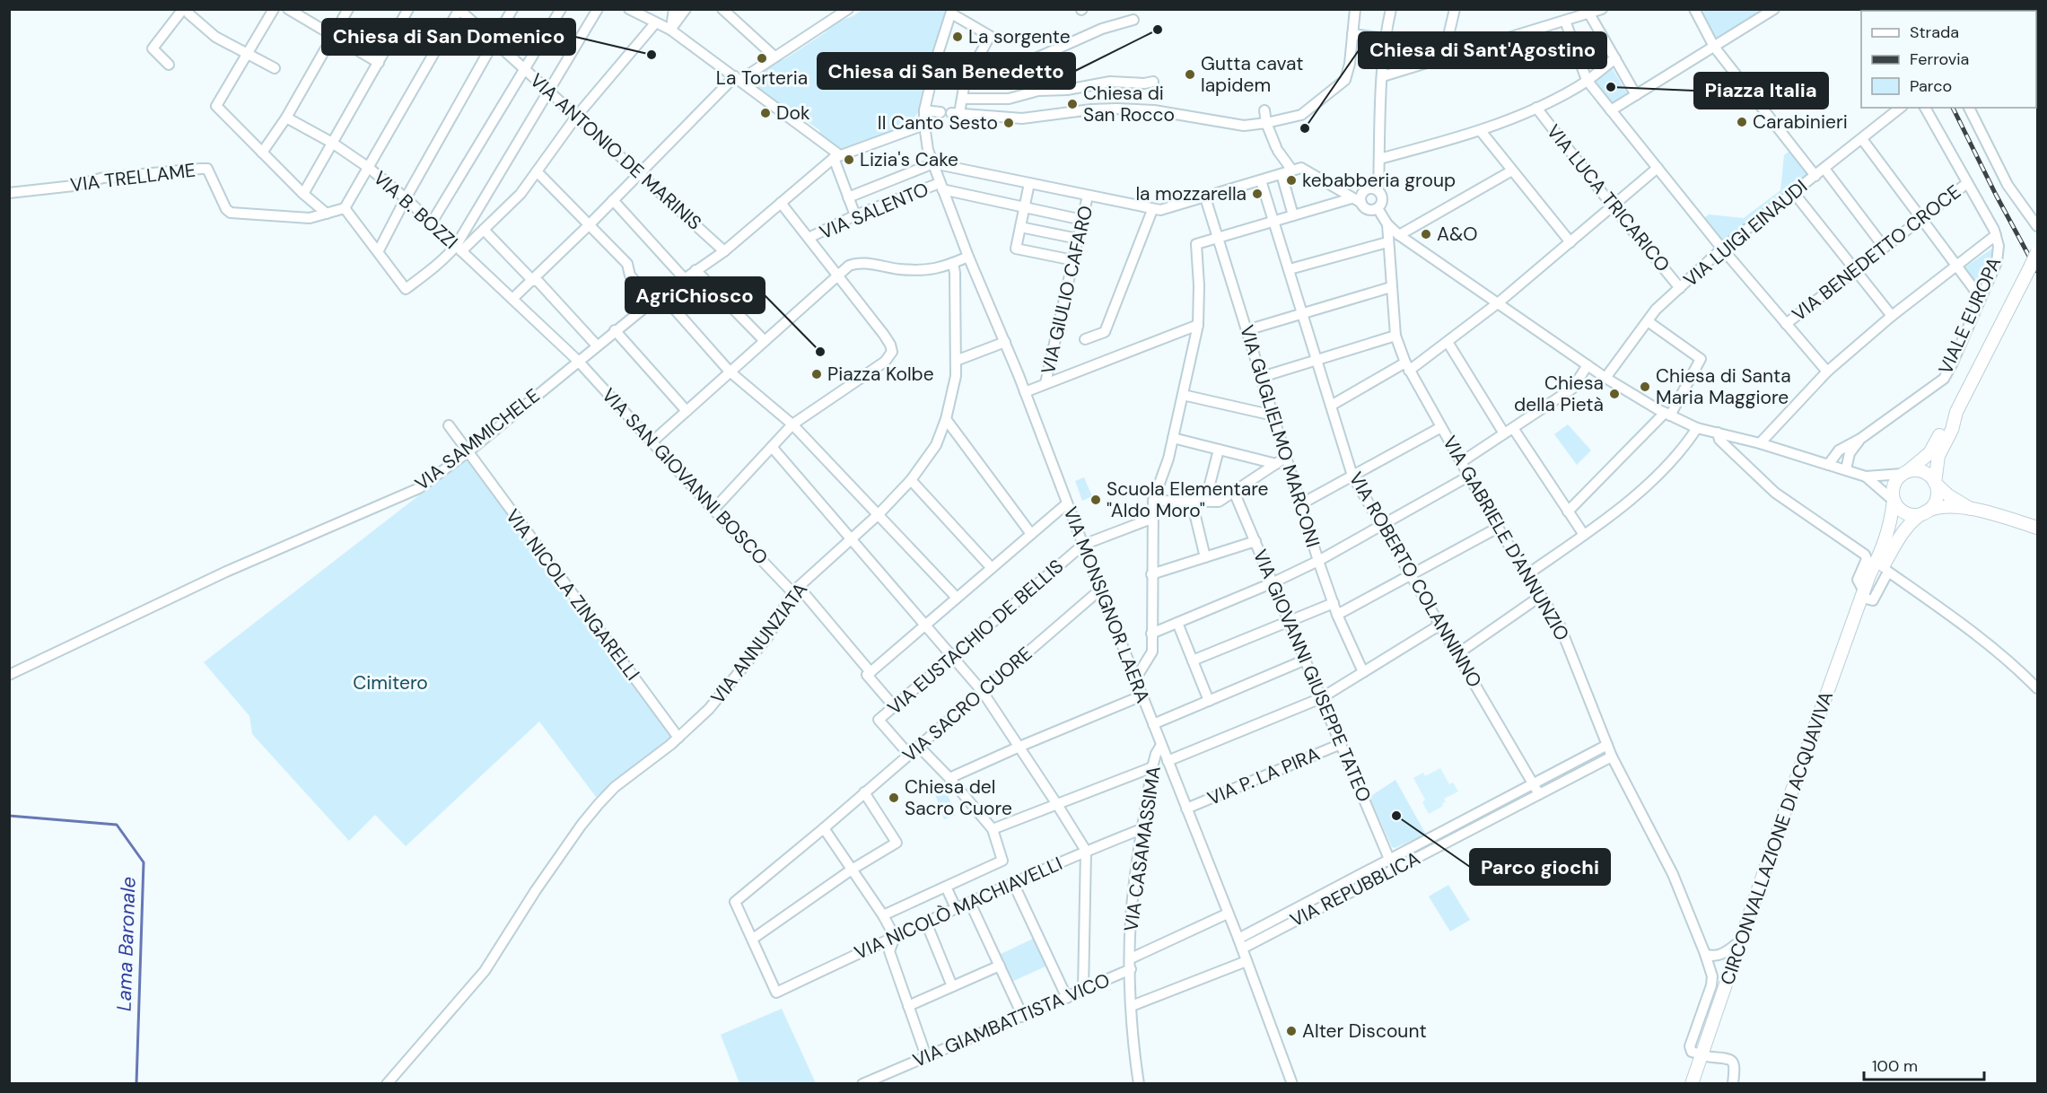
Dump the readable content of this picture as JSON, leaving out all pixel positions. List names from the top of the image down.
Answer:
{
  "streets": {
    "main road": ["CIRCONVALLAZIONE DI ACQUAVIVA"],
    "street": [
      "VIA ANTONIO DE MARINIS",
      "VIA TRELLAME",
      "VIA LUCA TRICARICO",
      "VIA B. BOZZI",
      "VIA SALENTO",
      "VIA LUIGI EINAUDI",
      "VIA BENEDETTO CROCE",
      "VIA GIULIO CAFARO",
      "VIALE EUROPA",
      "VIA GUGLIELMO MARCONI",
      "VIA SAMMICHELE",
      "VIA SAN GIOVANNI BOSCO",
      "VIA GABRIELE D'ANNUNZIO",
      "VIA ROBERTO COLANNINNO",
      "VIA NICOLA ZINGARELLI",
      "VIA MONSIGNOR LAERA",
      "VIA EUSTACHIO DE BELLIS",
      "VIA ANNUNZIATA",
      "VIA GIOVANNI GIUSEPPE TATEO",
      "VIA SACRO CUORE",
      "VIA P. LA PIRA",
      "VIA CASAMASSIMA",
      "VIA REPUBBLICA",
      "VIA NICOLÒ MACHIAVELLI",
      "VIA GIAMBATTISTA VICO"
    ]
  },
  "crossings": [
    ["VIA ANTONIO DE MARINIS", "VIA SAMMICHELE"],
    ["VIA LUCA TRICARICO", "VIA LUIGI EINAUDI"],
    ["VIA B. BOZZI", "VIA SAN GIOVANNI BOSCO"],
    ["VIA SALENTO", "VIA MONSIGNOR LAERA"],
    ["VIA BENEDETTO CROCE", "VIALE EUROPA"],
    ["VIA SAMMICHELE", "VIA SAN GIOVANNI BOSCO"],
    ["VIA SAMMICHELE", "VIA NICOLA ZINGARELLI"],
    ["VIA SAN GIOVANNI BOSCO", "VIA EUSTACHIO DE BELLIS"],
    ["VIA SAN GIOVANNI BOSCO", "VIA ANNUNZIATA"],
    ["VIA GABRIELE D'ANNUNZIO", "CIRCONVALLAZIONE DI ACQUAVIVA"],
    ["VIA GABRIELE D'ANNUNZIO", "VIA REPUBBLICA"],
    ["VIA ROBERTO COLANNINNO", "VIA REPUBBLICA"],
    ["VIA NICOLA ZINGARELLI", "VIA ANNUNZIATA"],
    ["VIA MONSIGNOR LAERA", "VIA EUSTACHIO DE BELLIS"],
    ["VIA MONSIGNOR LAERA", "VIA SACRO CUORE"],
    ["VIA MONSIGNOR LAERA", "VIA P. LA PIRA"],
    ["VIA MONSIGNOR LAERA", "VIA CASAMASSIMA"],
    ["VIA MONSIGNOR LAERA", "VIA REPUBBLICA"],
    ["VIA EUSTACHIO DE BELLIS", "VIA SACRO CUORE"],
    ["VIA GIOVANNI GIUSEPPE TATEO", "VIA P. LA PIRA"],
    ["VIA GIOVANNI GIUSEPPE TATEO", "VIA REPUBBLICA"],
    ["VIA SACRO CUORE", "VIA NICOLÒ MACHIAVELLI"],
    ["VIA CASAMASSIMA", "VIA NICOLÒ MACHIAVELLI"],
    ["VIA CASAMASSIMA", "VIA GIAMBATTISTA VICO"]
  ],
  "water": ["Lama Baronale"],
  "parks": ["Cimitero"],
  "places": [
    "Chiesa di San Benedetto",
    "La sorgente",
    "Chiesa di San Domenico",
    "La Torteria",
    "Gutta cavat lapidem",
    "Piazza Italia",
    "Chiesa di San Rocco",
    "Dok",
    "Carabinieri",
    "Il Canto Sesto",
    "Chiesa di Sant'Agostino",
    "Lizia's Cake",
    "kebabberia group",
    "la mozzarella",
    "A&O",
    "AgriChiosco",
    "Piazza Kolbe",
    "Chiesa di Santa Maria Maggiore",
    "Chiesa della Pietà",
    "Scuola Elementare \"Aldo Moro\"",
    "Chiesa del Sacro Cuore",
    "Parco giochi",
    "Alter Discount"
  ],
  "legend": ["Strada", "Ferrovia", "Parco"],
  "scale_bar": "100 m"
}
